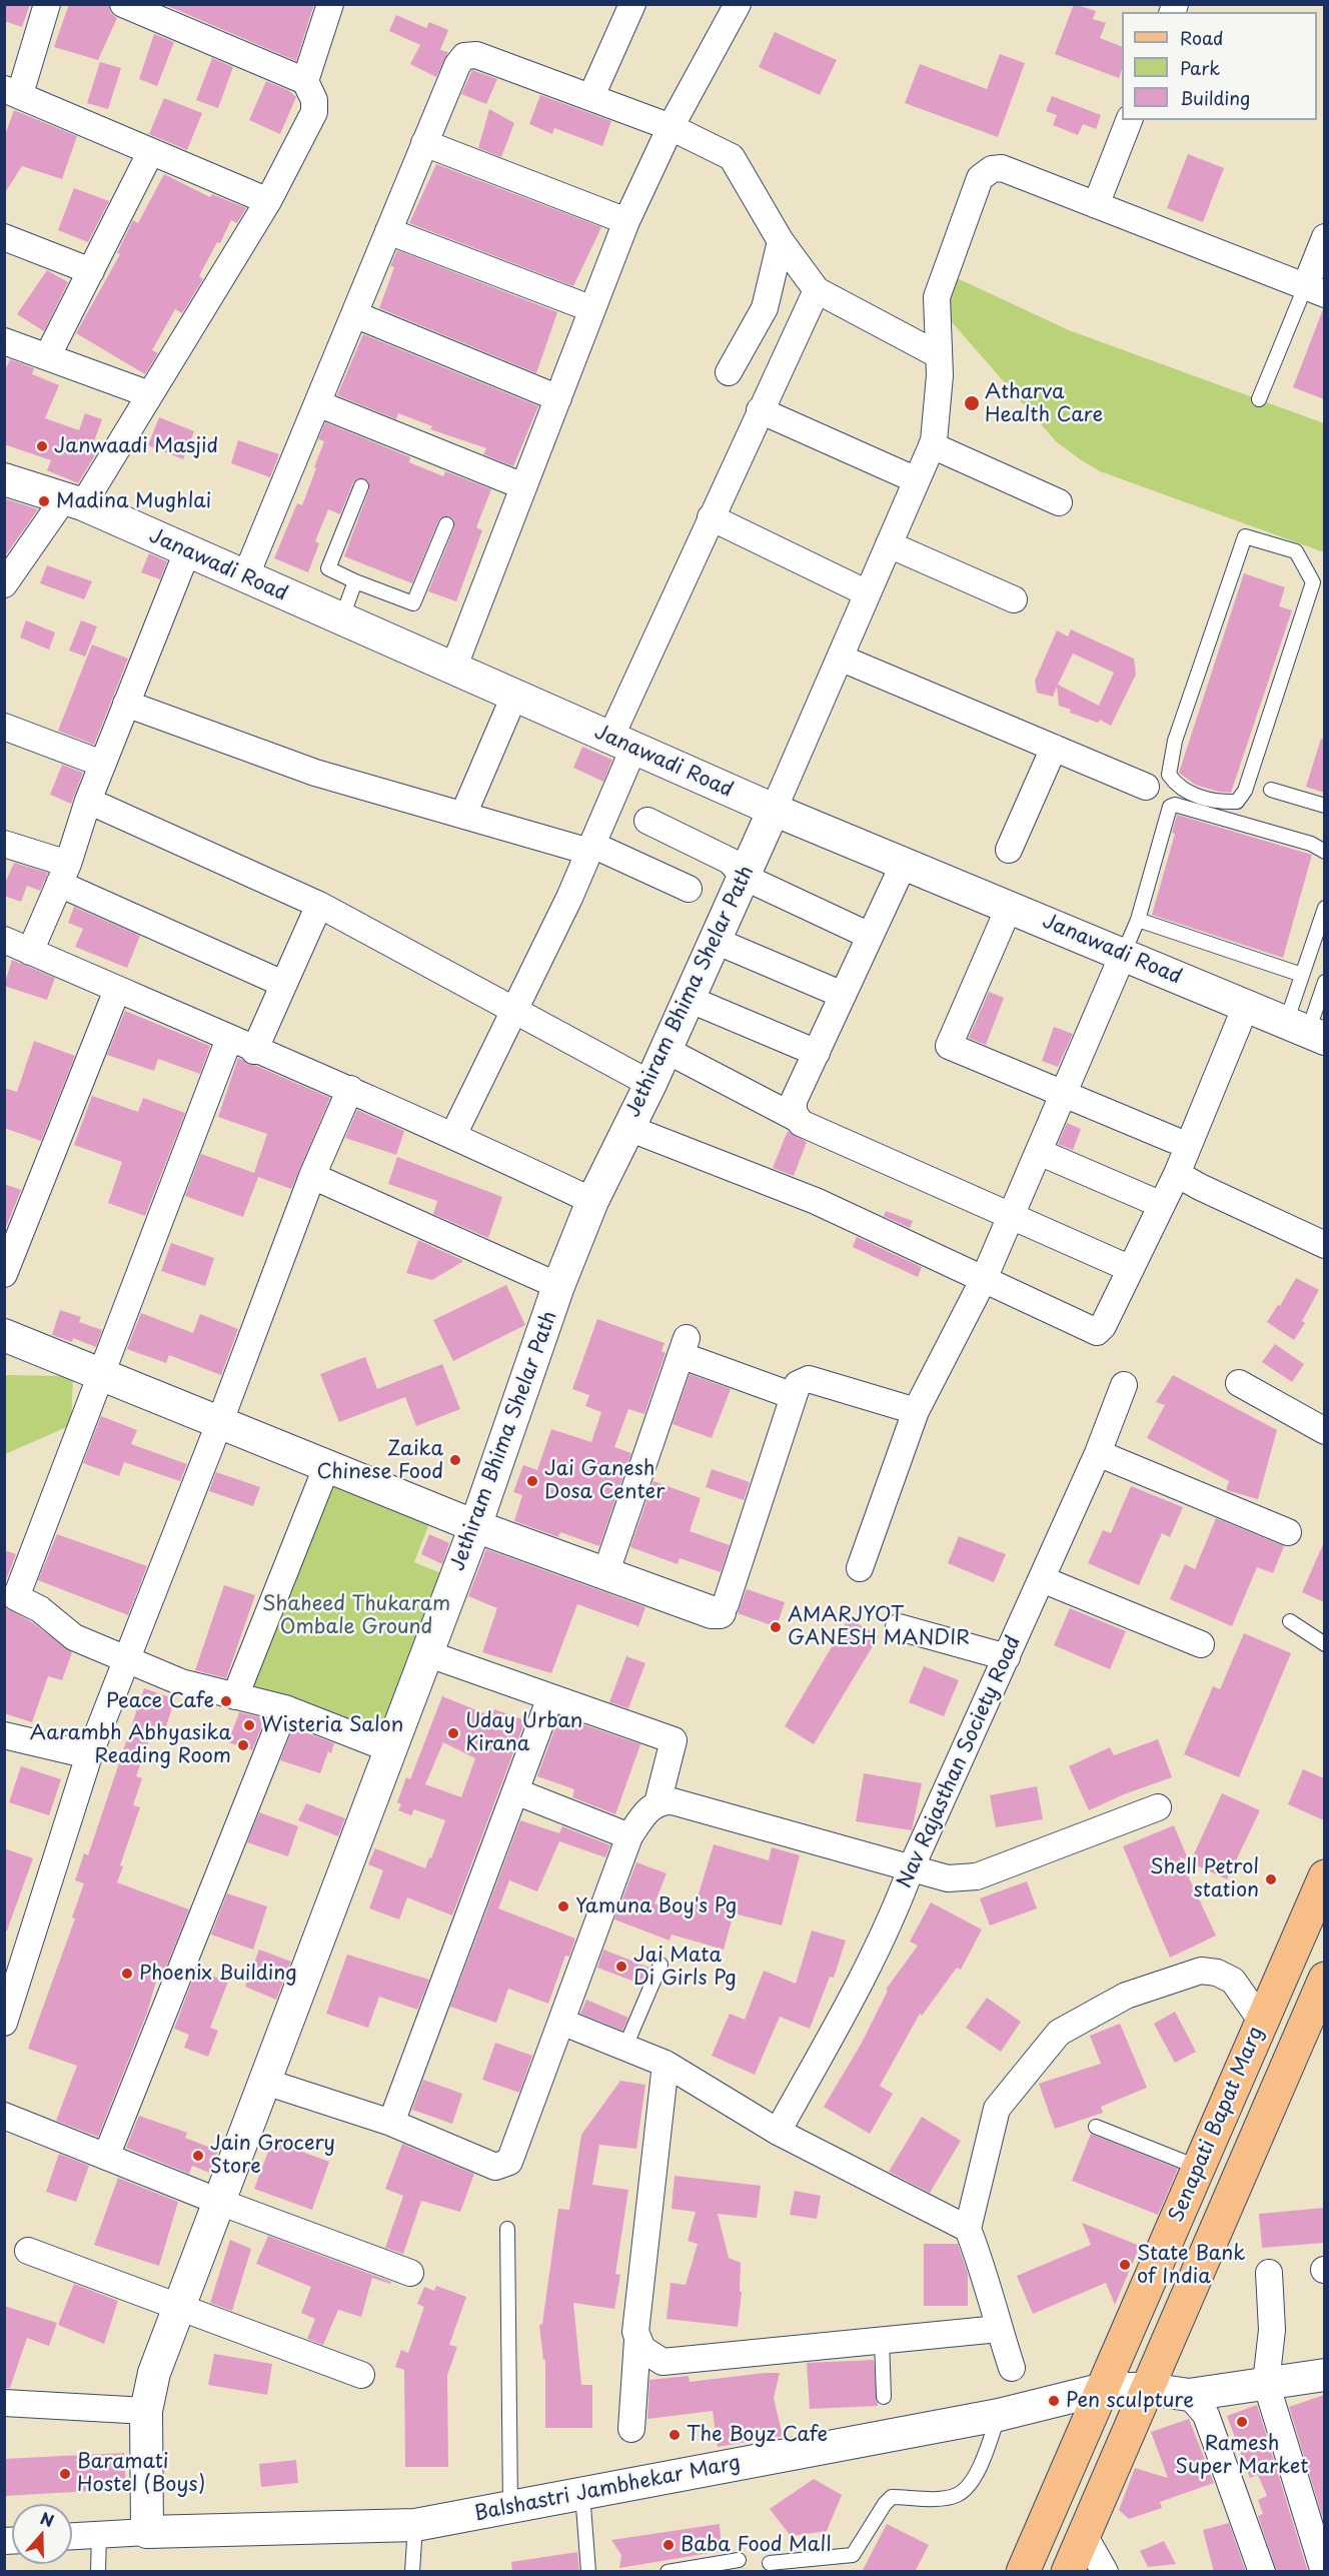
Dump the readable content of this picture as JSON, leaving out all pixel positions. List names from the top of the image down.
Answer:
{
  "streets": {
    "main road": ["Senapati Bapat Marg"],
    "street": [
      "Janawadi Road",
      "Jethiram Bhima Shelar Path",
      "Nav Rajasthan Society Road",
      "Balshastri Jambhekar Marg"
    ]
  },
  "crossings": [
    ["Janawadi Road", "Jethiram Bhima Shelar Path"],
    ["Jethiram Bhima Shelar Path", "Balshastri Jambhekar Marg"],
    ["Senapati Bapat Marg", "Balshastri Jambhekar Marg"]
  ],
  "parks": ["Shaheed Thukaram Ombale Ground"],
  "places": [
    "Atharva Health Care",
    "Janwaadi Masjid",
    "Madina Mughlai",
    "Zaika Chinese Food",
    "Jai Ganesh Dosa Center",
    "AMARJYOT GANESH MANDIR",
    "Peace Cafe",
    "Wisteria Salon",
    "Uday Urban Kirana",
    "Aarambh Abhyasika Reading Room",
    "Shell Petrol station",
    "Yamuna Boy's Pg",
    "Jai Mata Di Girls Pg",
    "Phoenix Building",
    "Jain Grocery Store",
    "State Bank of India",
    "Pen sculpture",
    "Ramesh Super Market",
    "The Boyz Cafe",
    "Baramati Hostel (Boys)",
    "Baba Food Mall"
  ],
  "legend": ["Road", "Park", "Building"],
  "north": "top"
}
